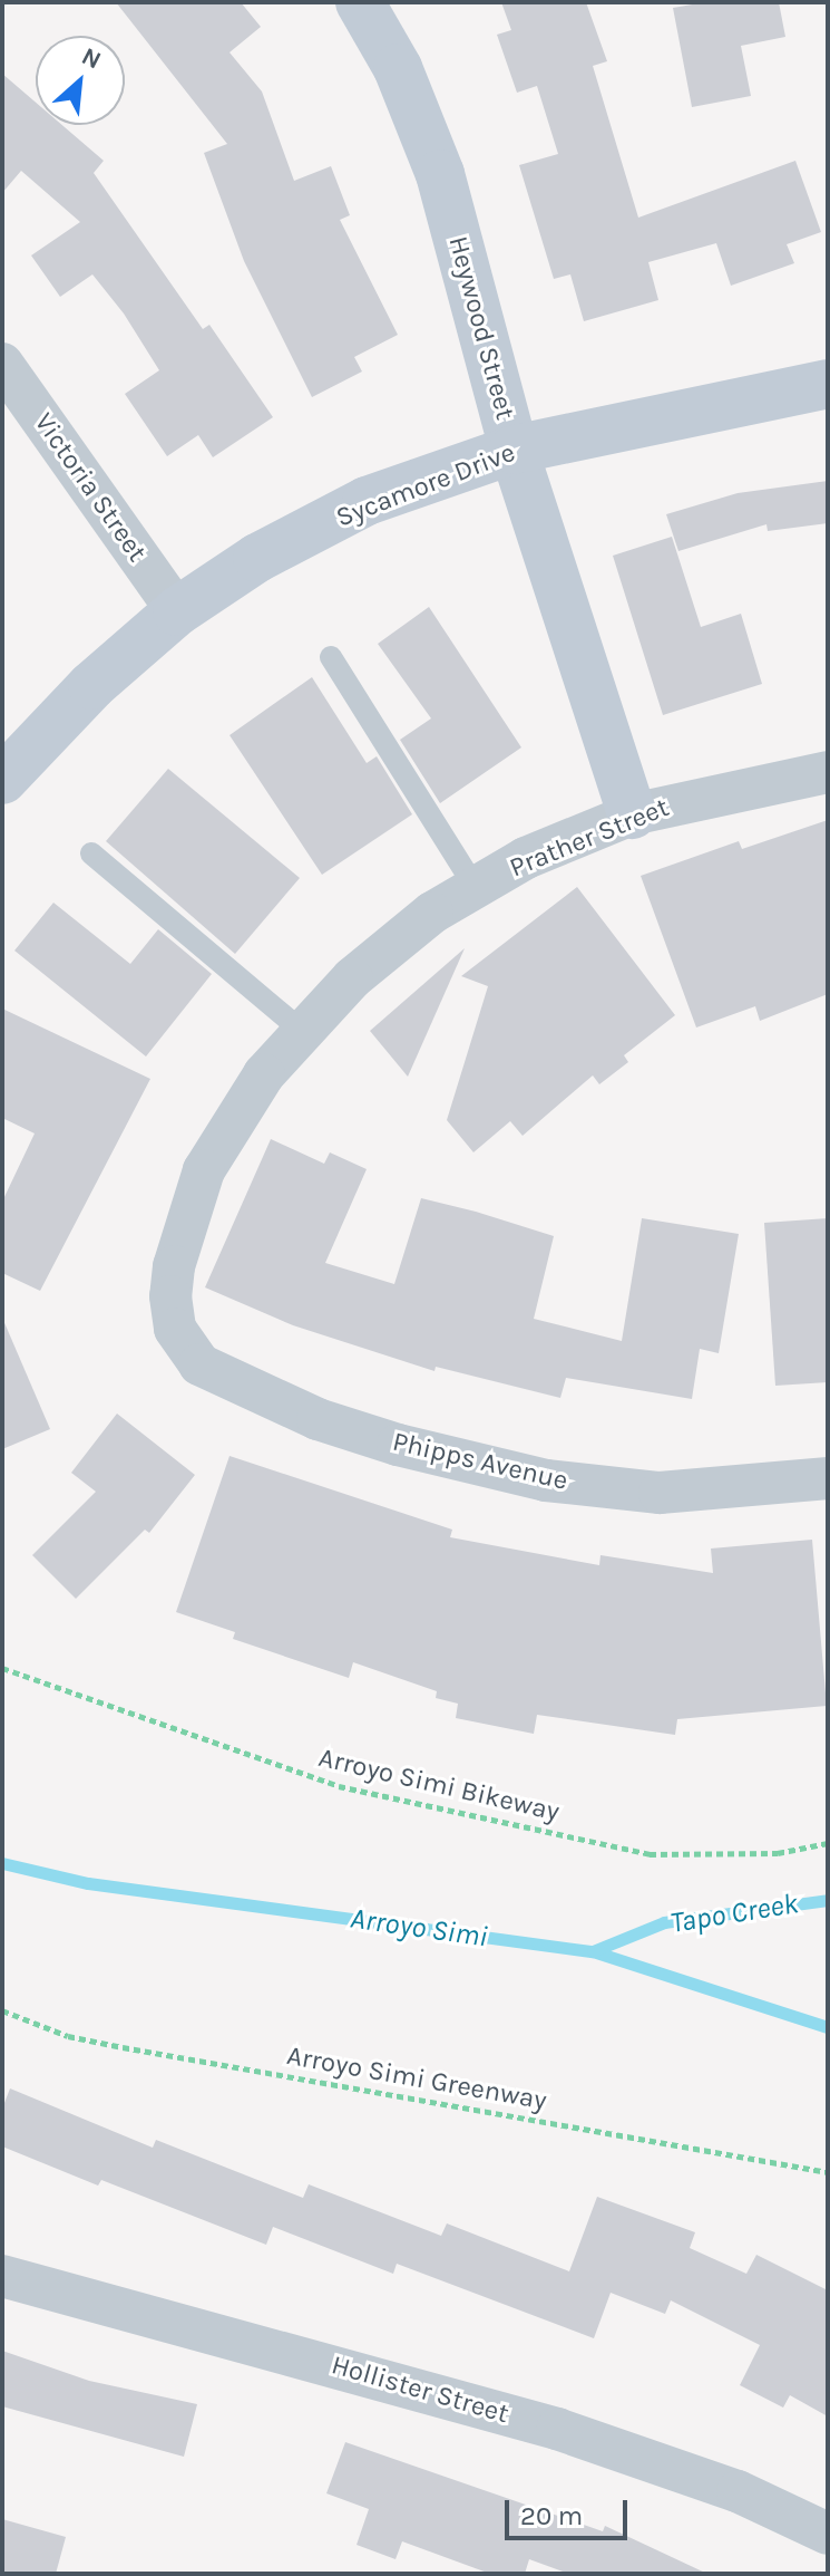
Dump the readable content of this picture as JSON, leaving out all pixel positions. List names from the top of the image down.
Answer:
{
  "streets": {
    "main road": ["Heywood Street", "Sycamore Drive"],
    "street": [
      "Victoria Street",
      "Prather Street",
      "Phipps Avenue",
      "Hollister Street"
    ],
    "path": ["Arroyo Simi Bikeway", "Arroyo Simi Greenway"]
  },
  "crossings": [
    ["Heywood Street", "Sycamore Drive"],
    ["Heywood Street", "Prather Street"],
    ["Sycamore Drive", "Victoria Street"],
    ["Prather Street", "Phipps Avenue"]
  ],
  "water": ["Tapo Creek", "Arroyo Simi"],
  "scale_bar": "20 m",
  "north": "top right"
}
